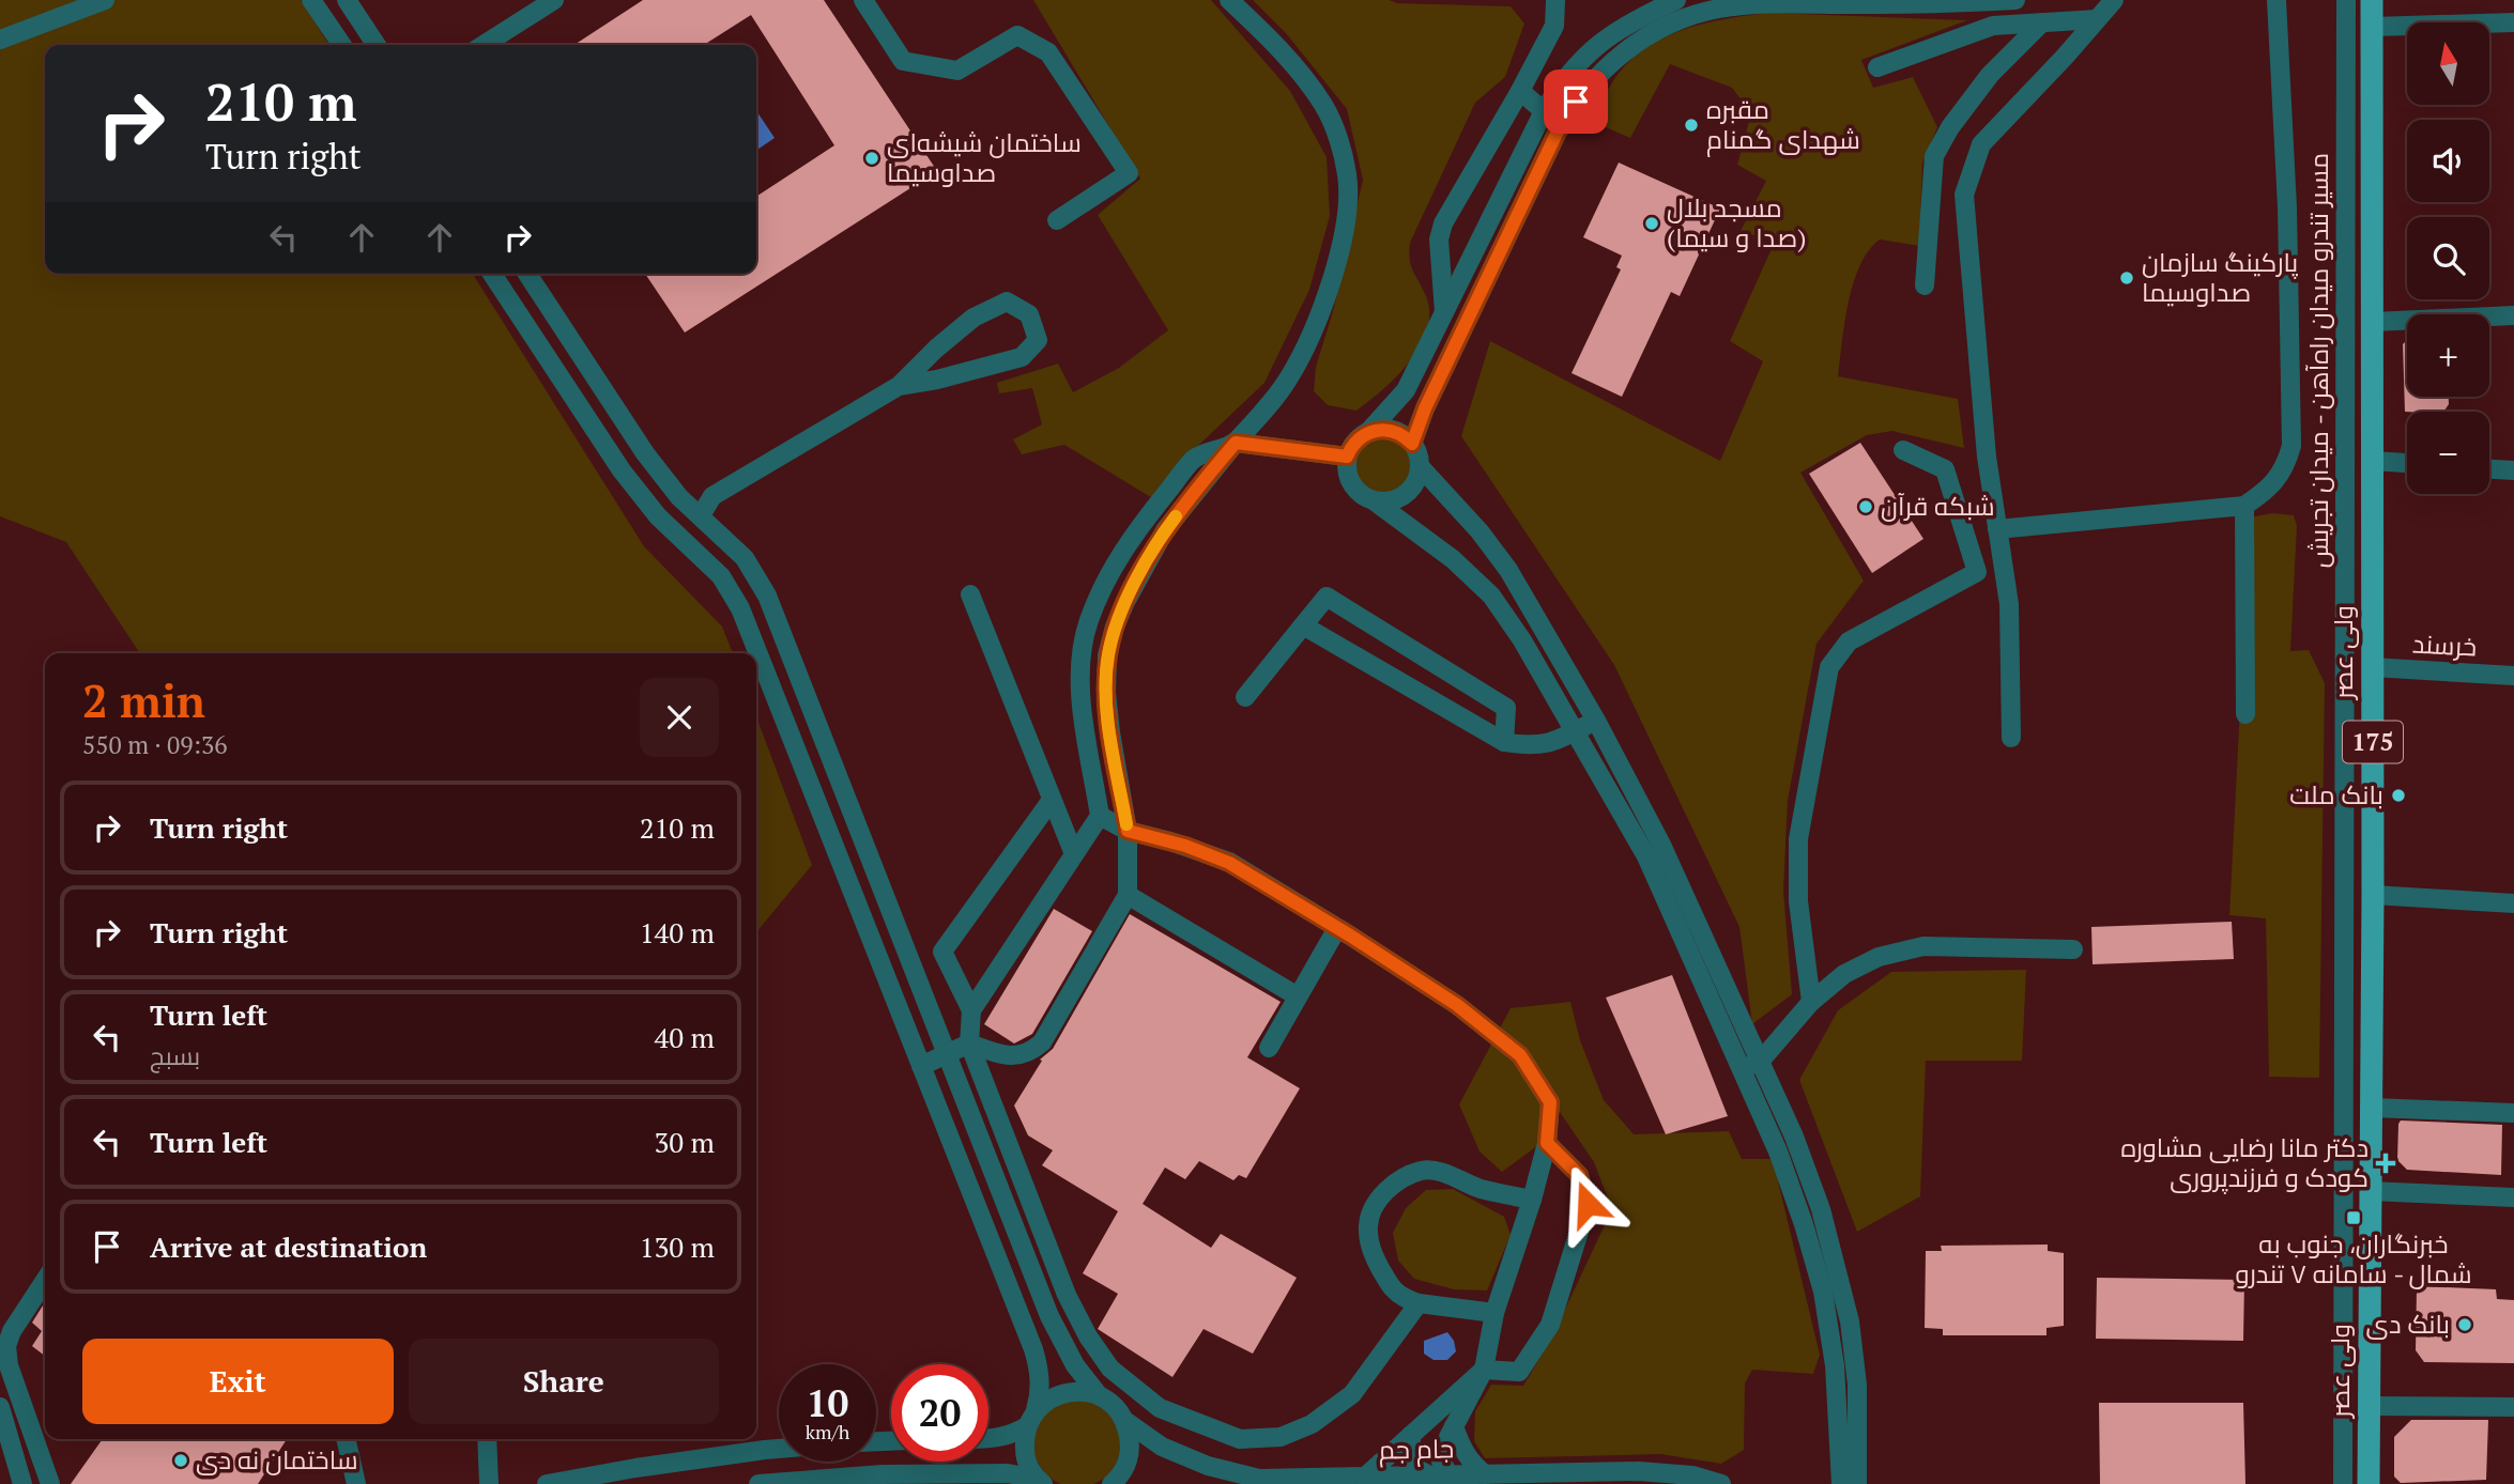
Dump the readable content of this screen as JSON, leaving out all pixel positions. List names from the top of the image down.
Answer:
{
  "streets": {
    "main road": ["ولی عصر", "175"],
    "street": ["مسیر تندرو میدان راه‌آهن - میدان تجریش", "خرسند", "جام جم"]
  },
  "crossings": [
    ["خرسند", "ولی عصر"]
  ],
  "places": {
    "other": [
      "مقبره شهدای گمنام",
      "ساختمان شیشه‌ای صداوسیما",
      "مسجد بلال (صدا و سیما)",
      "پارکینگ سازمان صداوسیما",
      "شبکه قرآن",
      "بانک ملت",
      "بانک دی",
      "ساختمان نه دی"
    ],
    "health": ["دکتر مانا رضایی مشاوره کودک و فرزندپروری"],
    "transit": ["خبرنگاران، جنوب به شمال - سامانه ۷ تندرو"]
  },
  "north": "top",
  "page": {
    "map_buttons": ["+", "−"],
    "turn": ["210 m", "Turn right"],
    "heading": ["2 min", "550 m · 09:36"],
    "list": [
      {
        "name": "Turn right",
        "value": "210 m"
      },
      {
        "name": "Turn right",
        "value": "140 m"
      },
      {
        "name": "Turn left",
        "note": "بسبج",
        "value": "40 m"
      },
      {
        "name": "Turn left",
        "value": "30 m"
      },
      {
        "name": "Arrive at destination",
        "value": "130 m"
      }
    ],
    "buttons": ["Exit", "Share"],
    "speed": "10 km/h",
    "limit": "20"
  }
}
